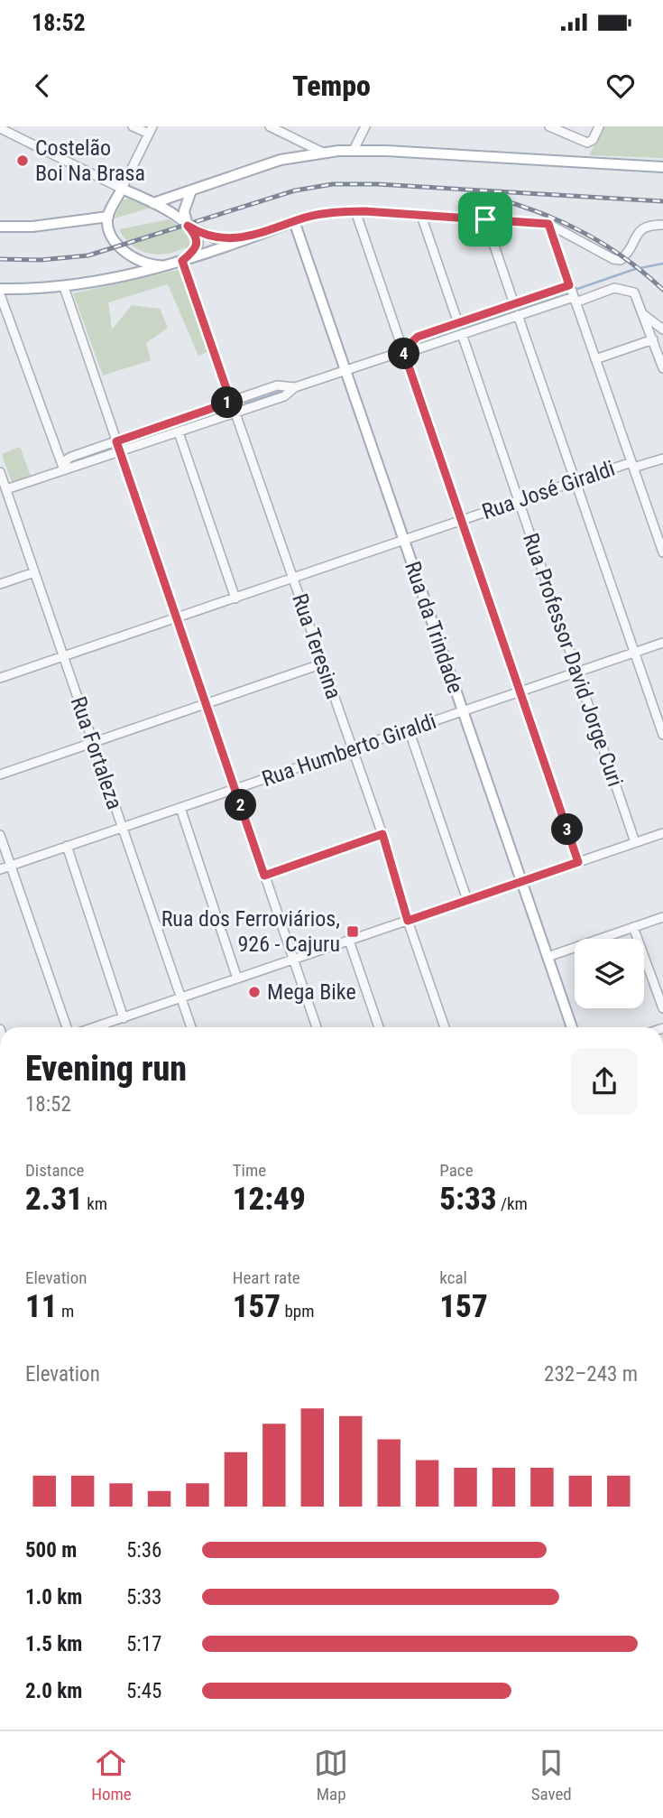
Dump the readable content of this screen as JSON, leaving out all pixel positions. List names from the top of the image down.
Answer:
{
  "streets": {
    "main road": ["Rua da Trindade"],
    "street": [
      "Rua José Giraldi",
      "Rua Teresina",
      "Rua Professor David Jorge Curi",
      "Rua Humberto Giraldi",
      "Rua Fortaleza"
    ]
  },
  "crossings": [
    ["Rua José Giraldi", "Rua da Trindade"],
    ["Rua José Giraldi", "Rua Teresina"],
    ["Rua José Giraldi", "Rua Professor David Jorge Curi"],
    ["Rua José Giraldi", "Rua Fortaleza"],
    ["Rua da Trindade", "Rua Humberto Giraldi"],
    ["Rua Teresina", "Rua Humberto Giraldi"],
    ["Rua Professor David Jorge Curi", "Rua Humberto Giraldi"],
    ["Rua Humberto Giraldi", "Rua Fortaleza"]
  ],
  "places": {
    "other": ["Costelão Boi Na Brasa", "Mega Bike"],
    "transit": ["Rua dos Ferroviários, 926 - Cajuru"]
  },
  "page": {
    "status": "18:52",
    "header": "Tempo",
    "pins": [
      "4",
      "1",
      "2",
      "3"
    ],
    "heading": ["Evening run", "18:52"],
    "stats": [
      ["Distance", "2.31 km"],
      ["Time", "12:49"],
      ["Pace", "5:33 /km"],
      ["Elevation", "11 m"],
      ["Heart rate", "157 bpm"],
      ["kcal", "157"]
    ],
    "chart": ["Elevation", "232–243 m"],
    "list": [
      {
        "name": "500 m",
        "note": "5:36"
      },
      {
        "name": "1.0 km",
        "note": "5:33"
      },
      {
        "name": "1.5 km",
        "note": "5:17"
      },
      {
        "name": "2.0 km",
        "note": "5:45"
      }
    ],
    "tabs": ["Home", "Map", "Saved"]
  }
}
